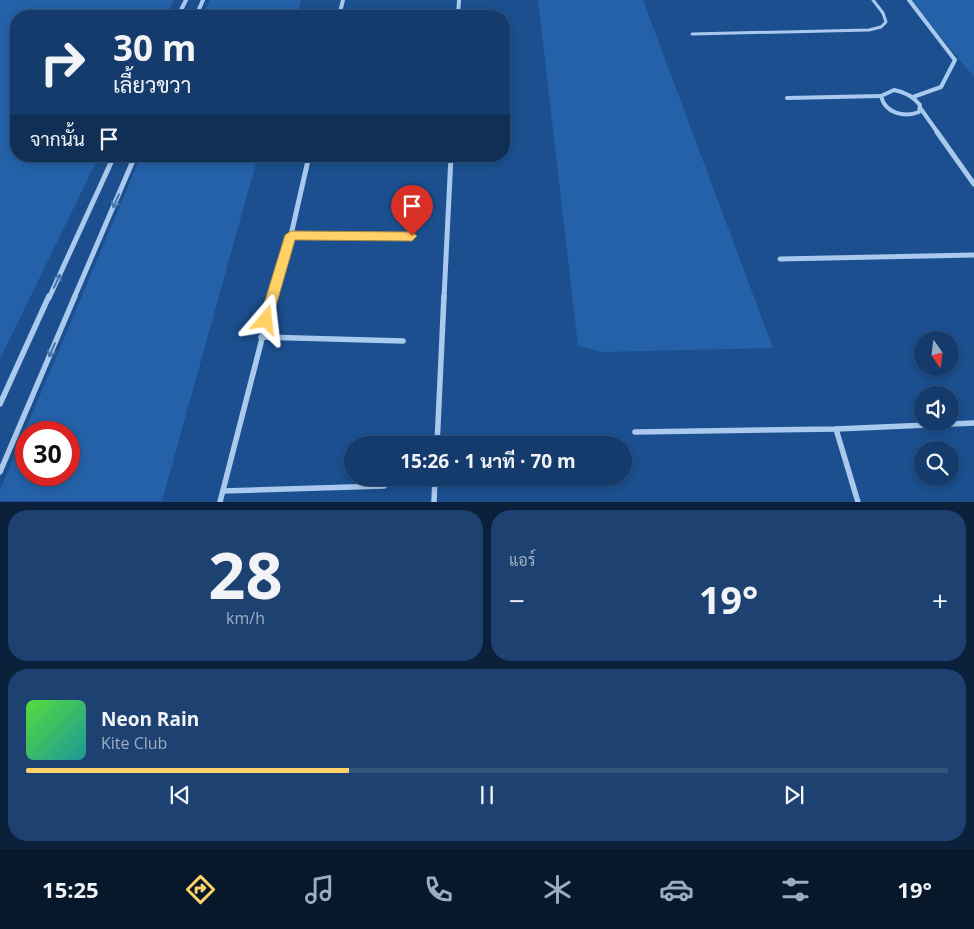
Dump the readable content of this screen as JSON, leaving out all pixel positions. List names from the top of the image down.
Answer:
{
  "north": "bottom",
  "page": {
    "turn": ["30 m", "เลี้ยวขวา"],
    "then": "จากนั้น",
    "limit": "30",
    "trip": "15:26 · 1 นาที · 70 m",
    "tile": [
      ["28", "km/h"],
      "แอร์"
    ],
    "heat": ["−", "19°", "+"],
    "song": ["Neon Rain", "Kite Club"],
    "tabs": ["15:25", "19°"]
  }
}
